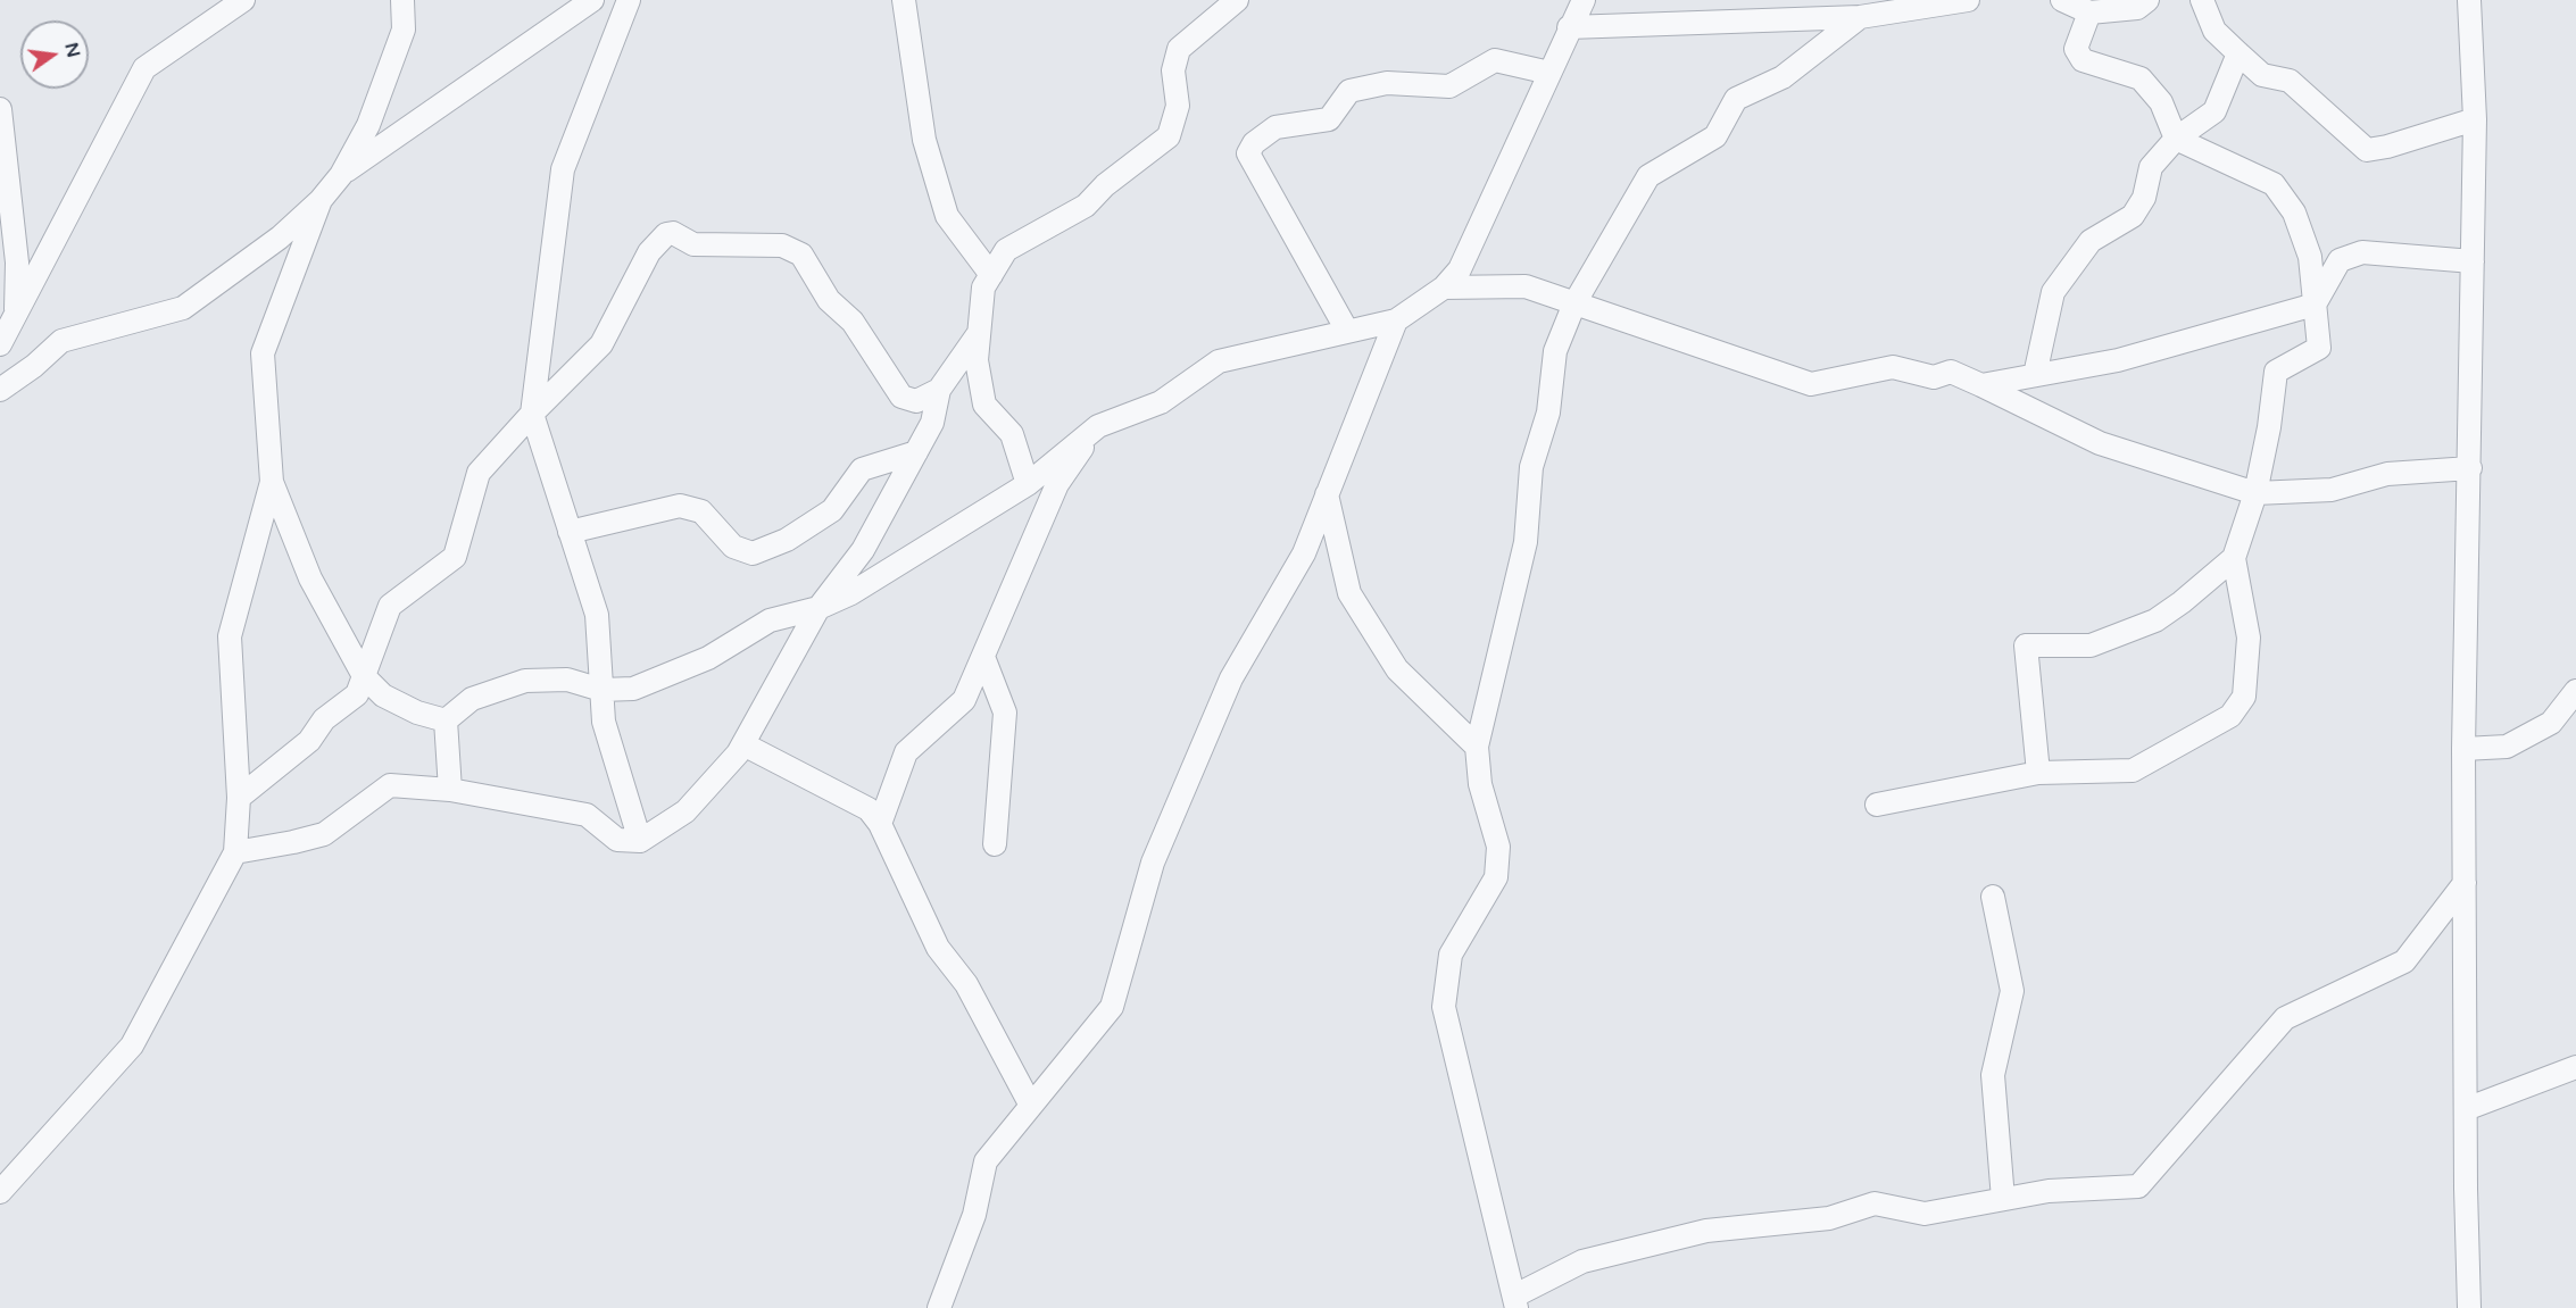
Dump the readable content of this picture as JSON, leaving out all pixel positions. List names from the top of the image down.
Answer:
{
  "north": "right"
}
